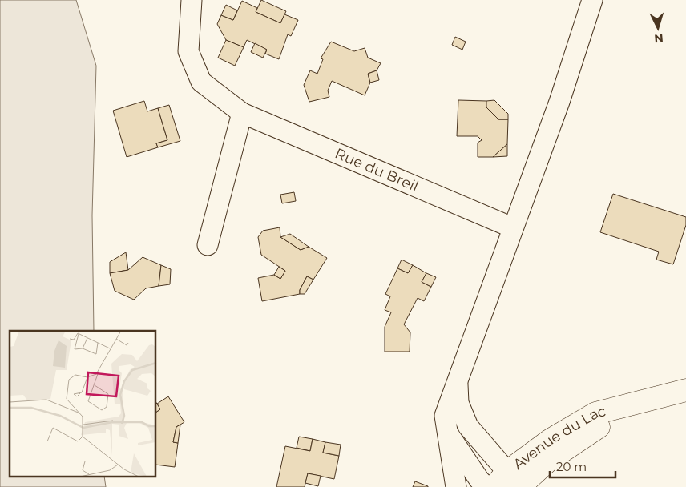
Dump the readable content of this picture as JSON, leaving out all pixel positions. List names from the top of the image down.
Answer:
{
  "streets": {
    "street": ["Rue du Breil", "Avenue du Lac"]
  },
  "scale_bar": "20 m",
  "north": "bottom"
}
